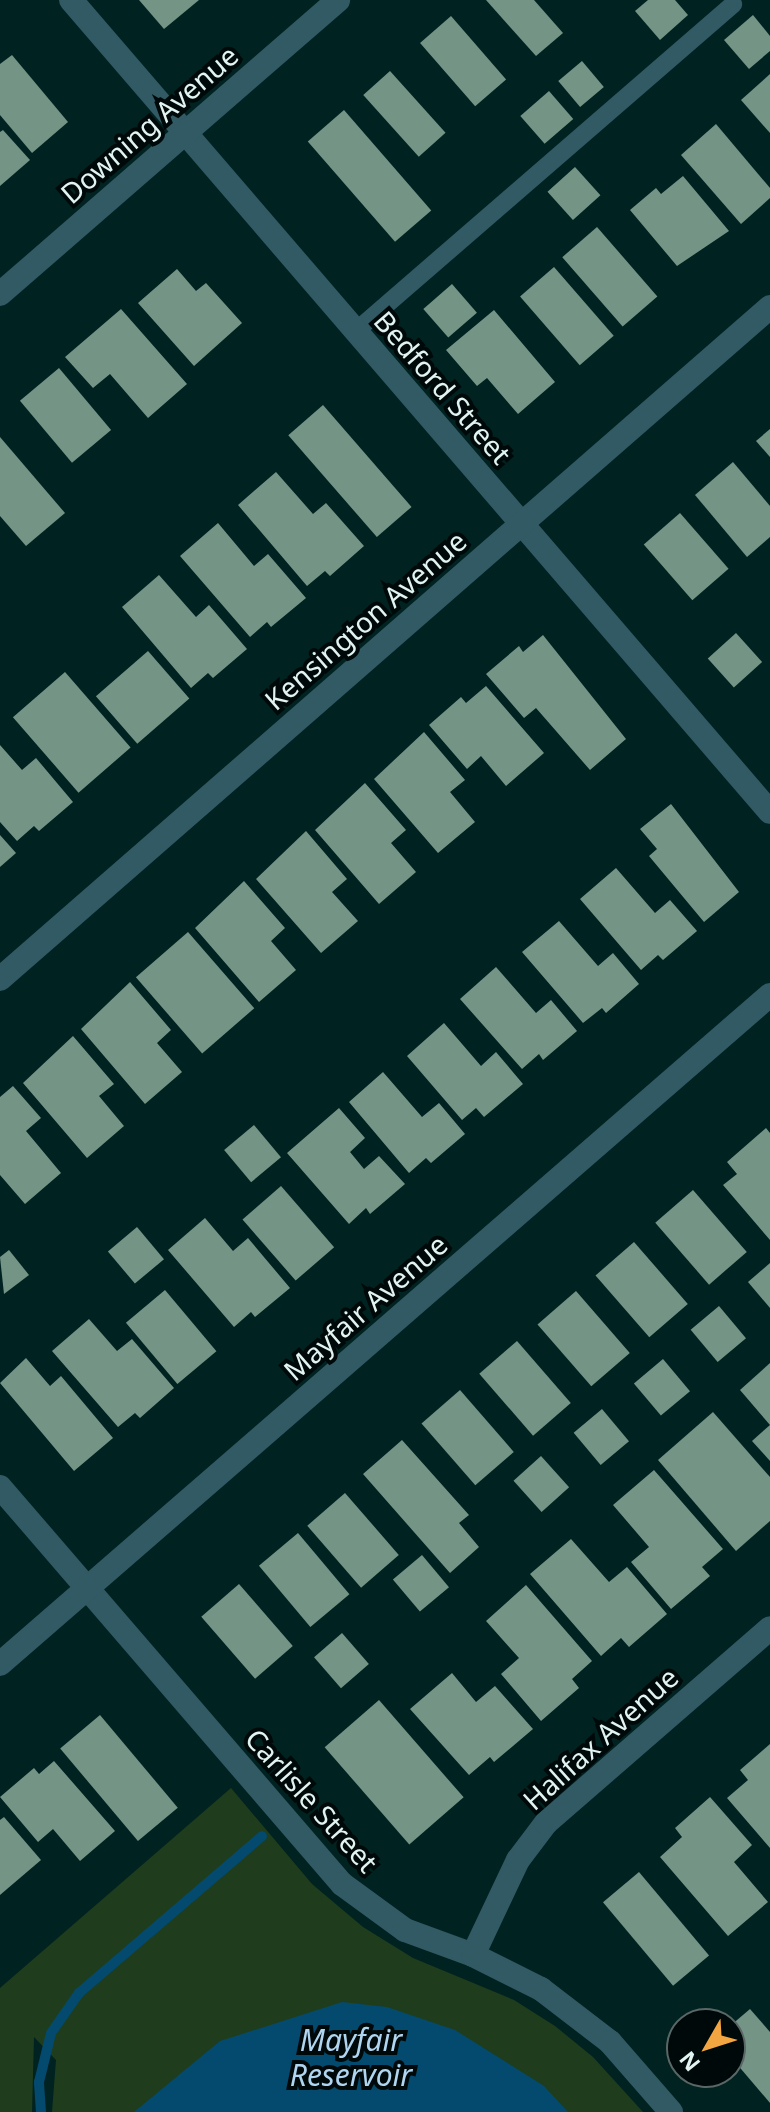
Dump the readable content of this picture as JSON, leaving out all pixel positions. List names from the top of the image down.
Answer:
{
  "streets": {
    "street": [
      "Downing Avenue",
      "Bedford Street",
      "Kensington Avenue",
      "Mayfair Avenue",
      "Halifax Avenue",
      "Carlisle Street"
    ]
  },
  "crossings": [
    ["Downing Avenue", "Bedford Street"],
    ["Bedford Street", "Kensington Avenue"],
    ["Mayfair Avenue", "Carlisle Street"],
    ["Halifax Avenue", "Carlisle Street"]
  ],
  "water": ["Mayfair Reservoir"],
  "north": "bottom left"
}
